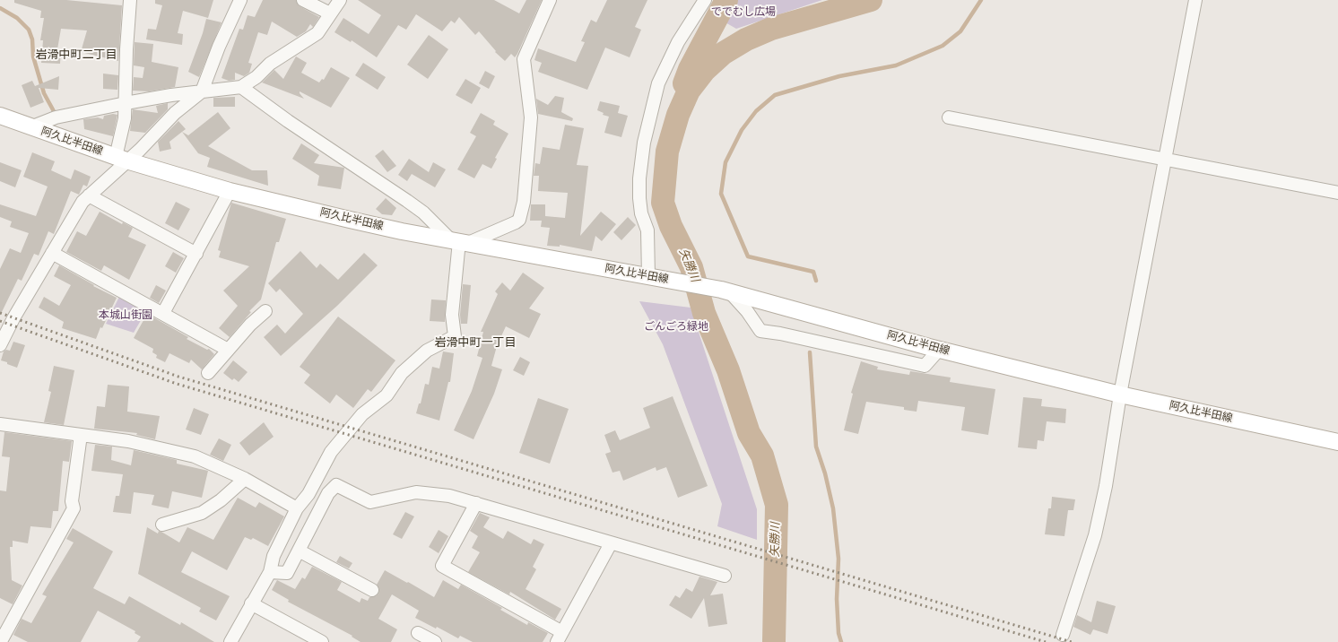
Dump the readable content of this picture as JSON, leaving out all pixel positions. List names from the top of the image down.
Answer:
{
  "streets": {
    "main road": ["阿久比半田線"]
  },
  "districts": ["岩滑中町二丁目", "岩滑中町一丁目"],
  "water": ["矢勝川"],
  "parks": ["ででむし広場", "本城山街園", "ごんごろ緑地"]
}
